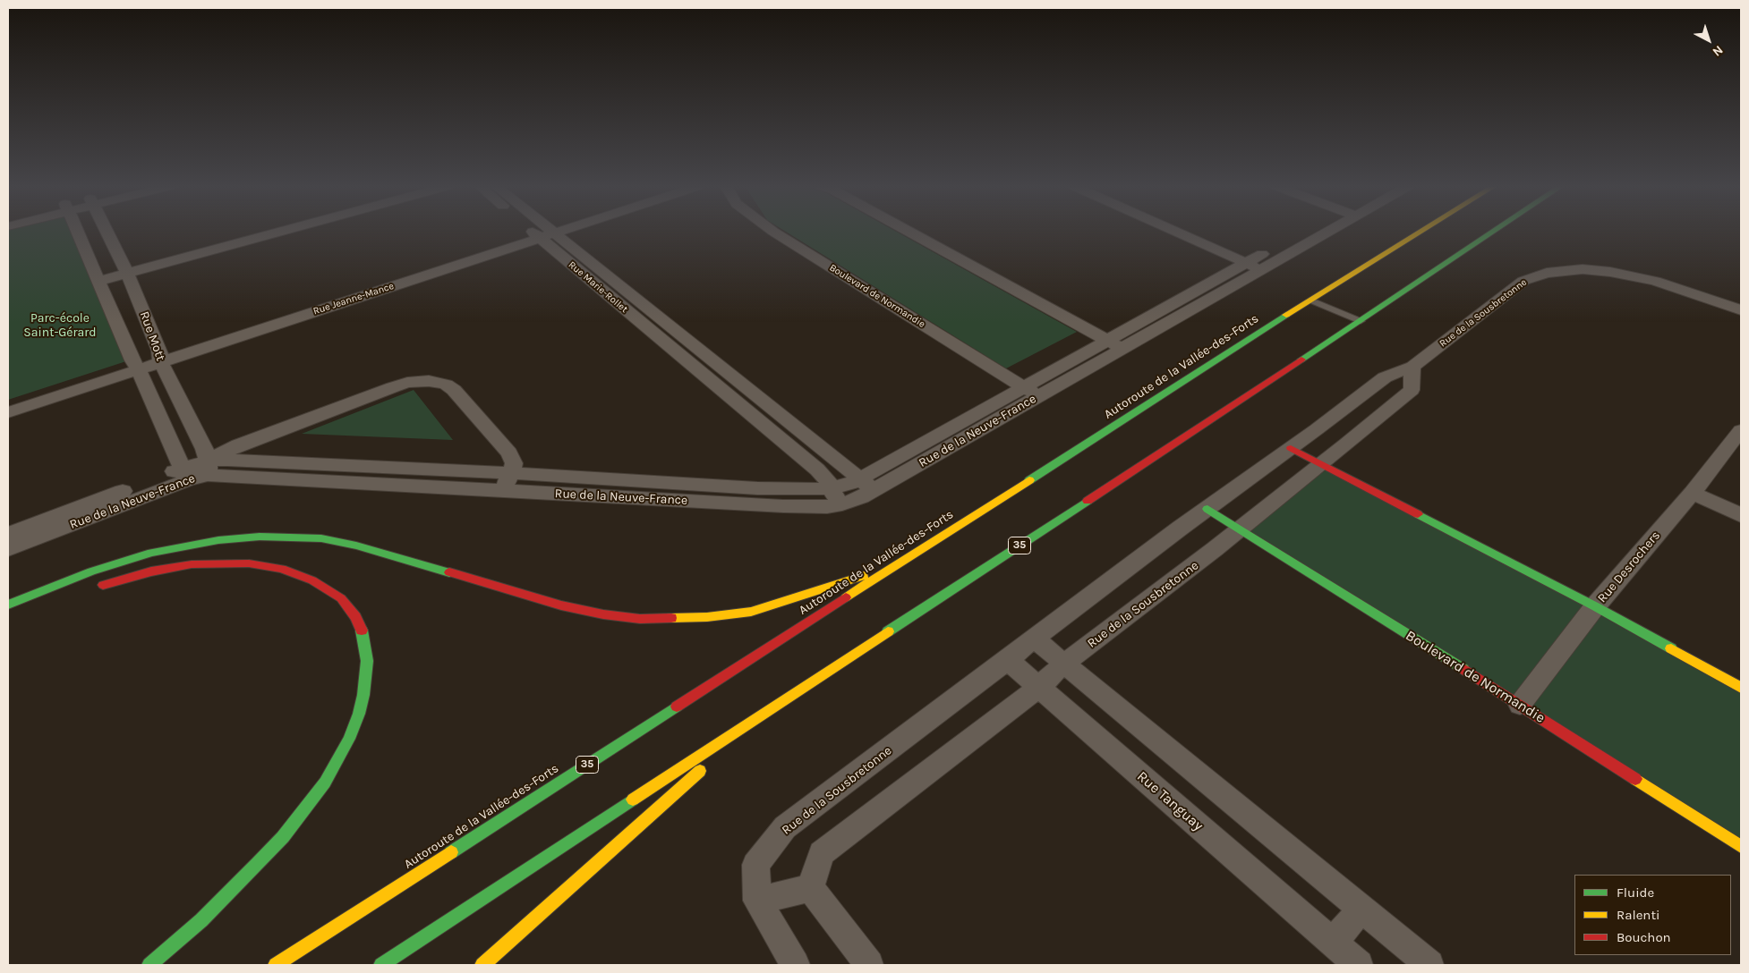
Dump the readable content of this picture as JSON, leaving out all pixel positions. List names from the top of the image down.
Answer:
{
  "streets": {
    "main road": ["Boulevard de Normandie", "Autoroute de la Vallée-des-Forts", "35"],
    "street": [
      "Rue Marie-Rollet",
      "Rue Jeanne-Mance",
      "Rue de la Sousbretonne",
      "Rue Mott",
      "Rue de la Neuve-France",
      "Rue Desrochers",
      "Rue Tanguay"
    ]
  },
  "crossings": [
    ["Rue Marie-Rollet", "Rue Jeanne-Mance"],
    ["Rue Marie-Rollet", "Rue de la Neuve-France"],
    ["Boulevard de Normandie", "Rue de la Sousbretonne"],
    ["Boulevard de Normandie", "Rue de la Neuve-France"],
    ["Boulevard de Normandie", "Rue Desrochers"],
    ["Rue Jeanne-Mance", "Rue Mott"],
    ["Rue de la Sousbretonne", "Rue Tanguay"],
    ["Rue Mott", "Rue de la Neuve-France"]
  ],
  "parks": ["Parc-école Saint-Gérard"],
  "legend": ["Fluide", "Ralenti", "Bouchon"],
  "north": "bottom right"
}
